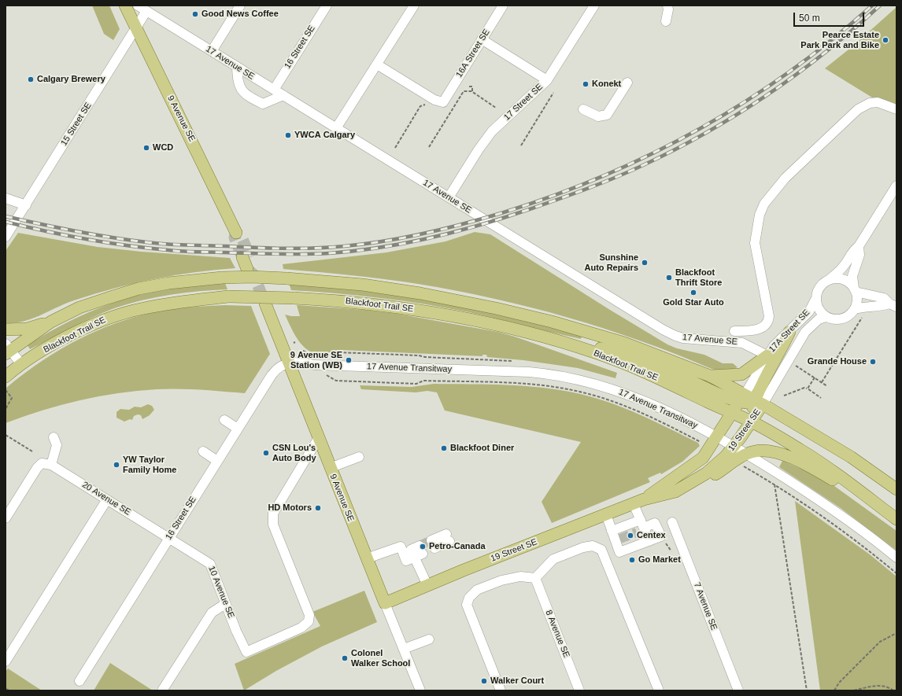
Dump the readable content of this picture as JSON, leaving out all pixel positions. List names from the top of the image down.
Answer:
{
  "streets": {
    "main road": ["9 Avenue SE", "Blackfoot Trail SE", "19 Street SE"],
    "street": [
      "16 Street SE",
      "16A Street SE",
      "17 Avenue SE",
      "17 Street SE",
      "15 Street SE",
      "17A Street SE",
      "17 Avenue Transitway",
      "20 Avenue SE",
      "10 Avenue SE",
      "7 Avenue SE",
      "8 Avenue SE"
    ]
  },
  "crossings": [
    ["16 Street SE", "17 Avenue SE"],
    ["16 Street SE", "9 Avenue SE"],
    ["16 Street SE", "17 Avenue Transitway"],
    ["16 Street SE", "20 Avenue SE"],
    ["16 Street SE", "10 Avenue SE"],
    ["17 Avenue SE", "17 Street SE"],
    ["17 Avenue SE", "15 Street SE"],
    ["17 Avenue SE", "17A Street SE"],
    ["9 Avenue SE", "15 Street SE"],
    ["9 Avenue SE", "17 Avenue Transitway"],
    ["9 Avenue SE", "19 Street SE"],
    ["9 Avenue SE", "10 Avenue SE"],
    ["Blackfoot Trail SE", "17A Street SE"],
    ["Blackfoot Trail SE", "19 Street SE"],
    ["17A Street SE", "19 Street SE"],
    ["17 Avenue Transitway", "19 Street SE"],
    ["20 Avenue SE", "10 Avenue SE"]
  ],
  "places": [
    "Good News Coffee",
    "Pearce Estate Park Park and Bike",
    "Calgary Brewery",
    "Konekt",
    "YWCA Calgary",
    "WCD",
    "Sunshine Auto Repairs",
    "Blackfoot Thrift Store",
    "Gold Star Auto",
    "9 Avenue SE Station (WB)",
    "Grande House",
    "Blackfoot Diner",
    "CSN Lou's Auto Body",
    "YW Taylor Family Home",
    "HD Motors",
    "Centex",
    "Petro-Canada",
    "Go Market",
    "Colonel Walker School",
    "Walker Court"
  ],
  "scale_bar": "50 m"
}
